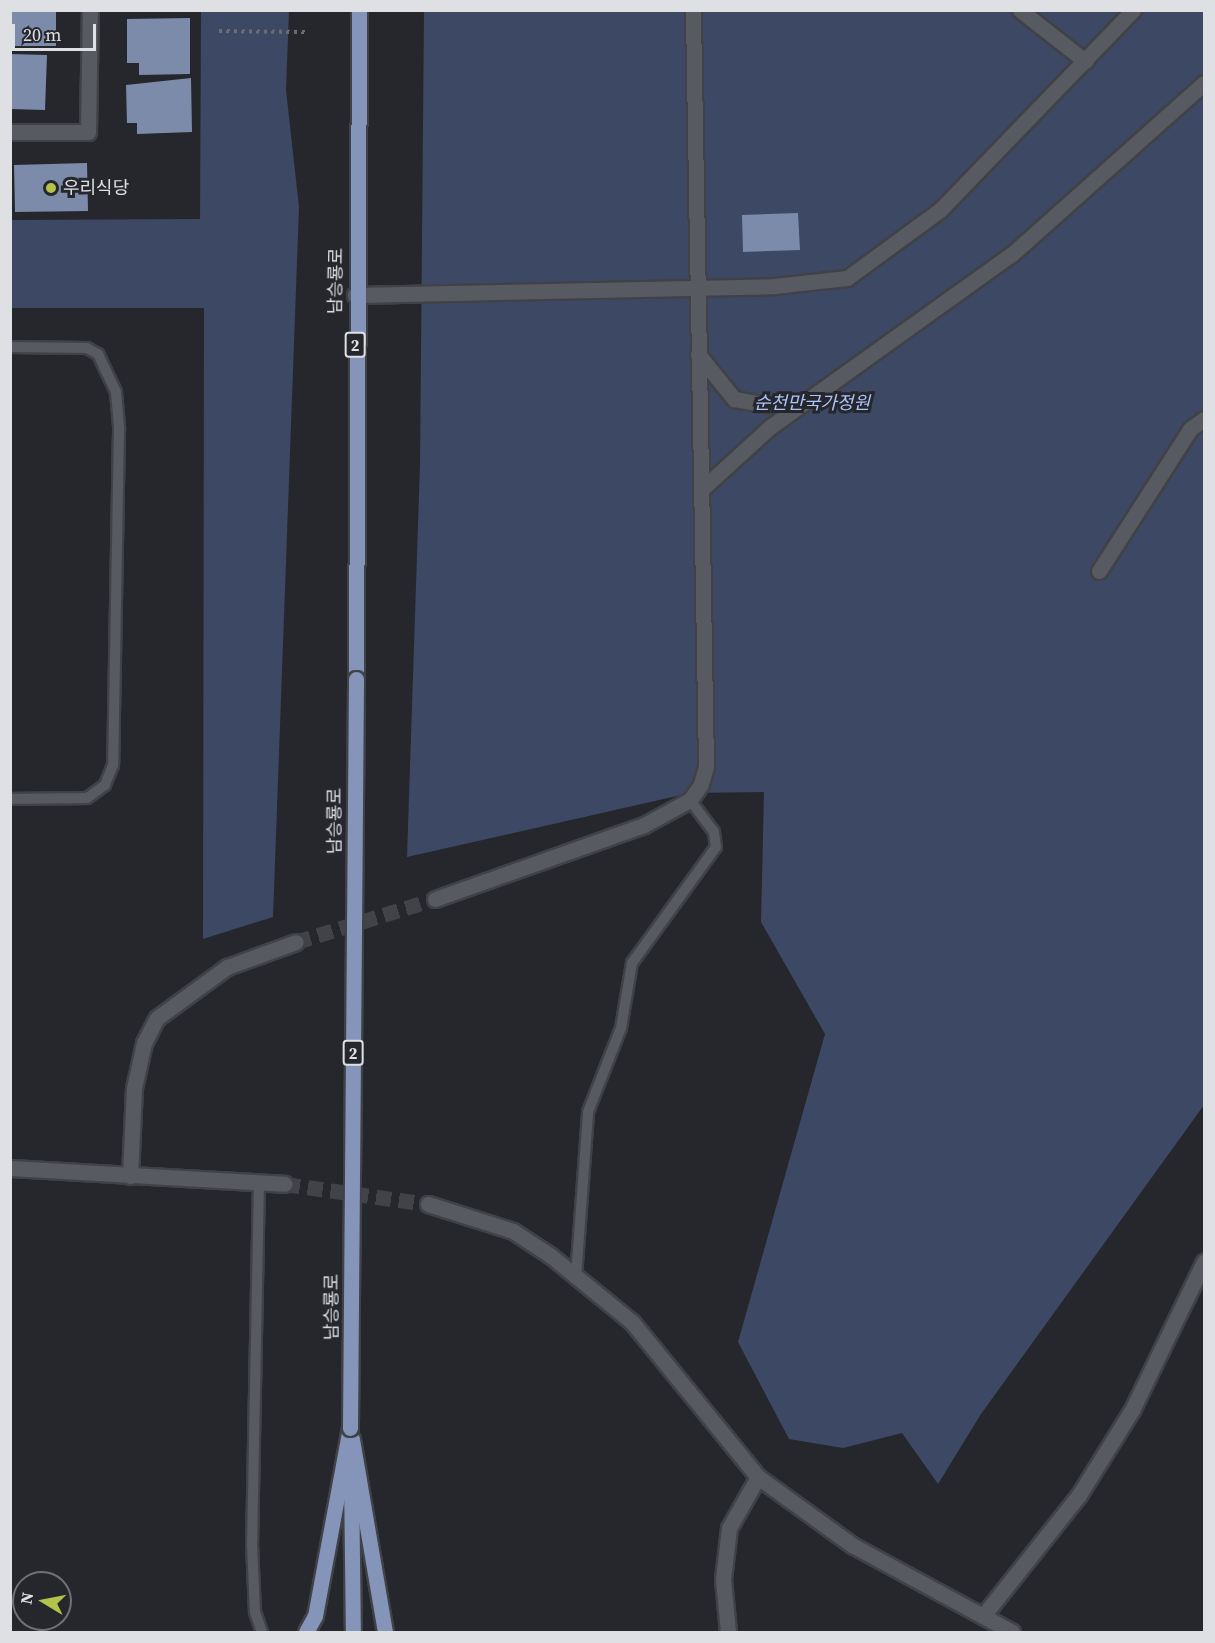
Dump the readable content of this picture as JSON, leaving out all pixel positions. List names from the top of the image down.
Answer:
{
  "streets": {
    "main road": ["남승룡로", "2"]
  },
  "parks": ["순천만국가정원"],
  "places": ["우리식당"],
  "scale_bar": "20 m",
  "north": "left"
}
